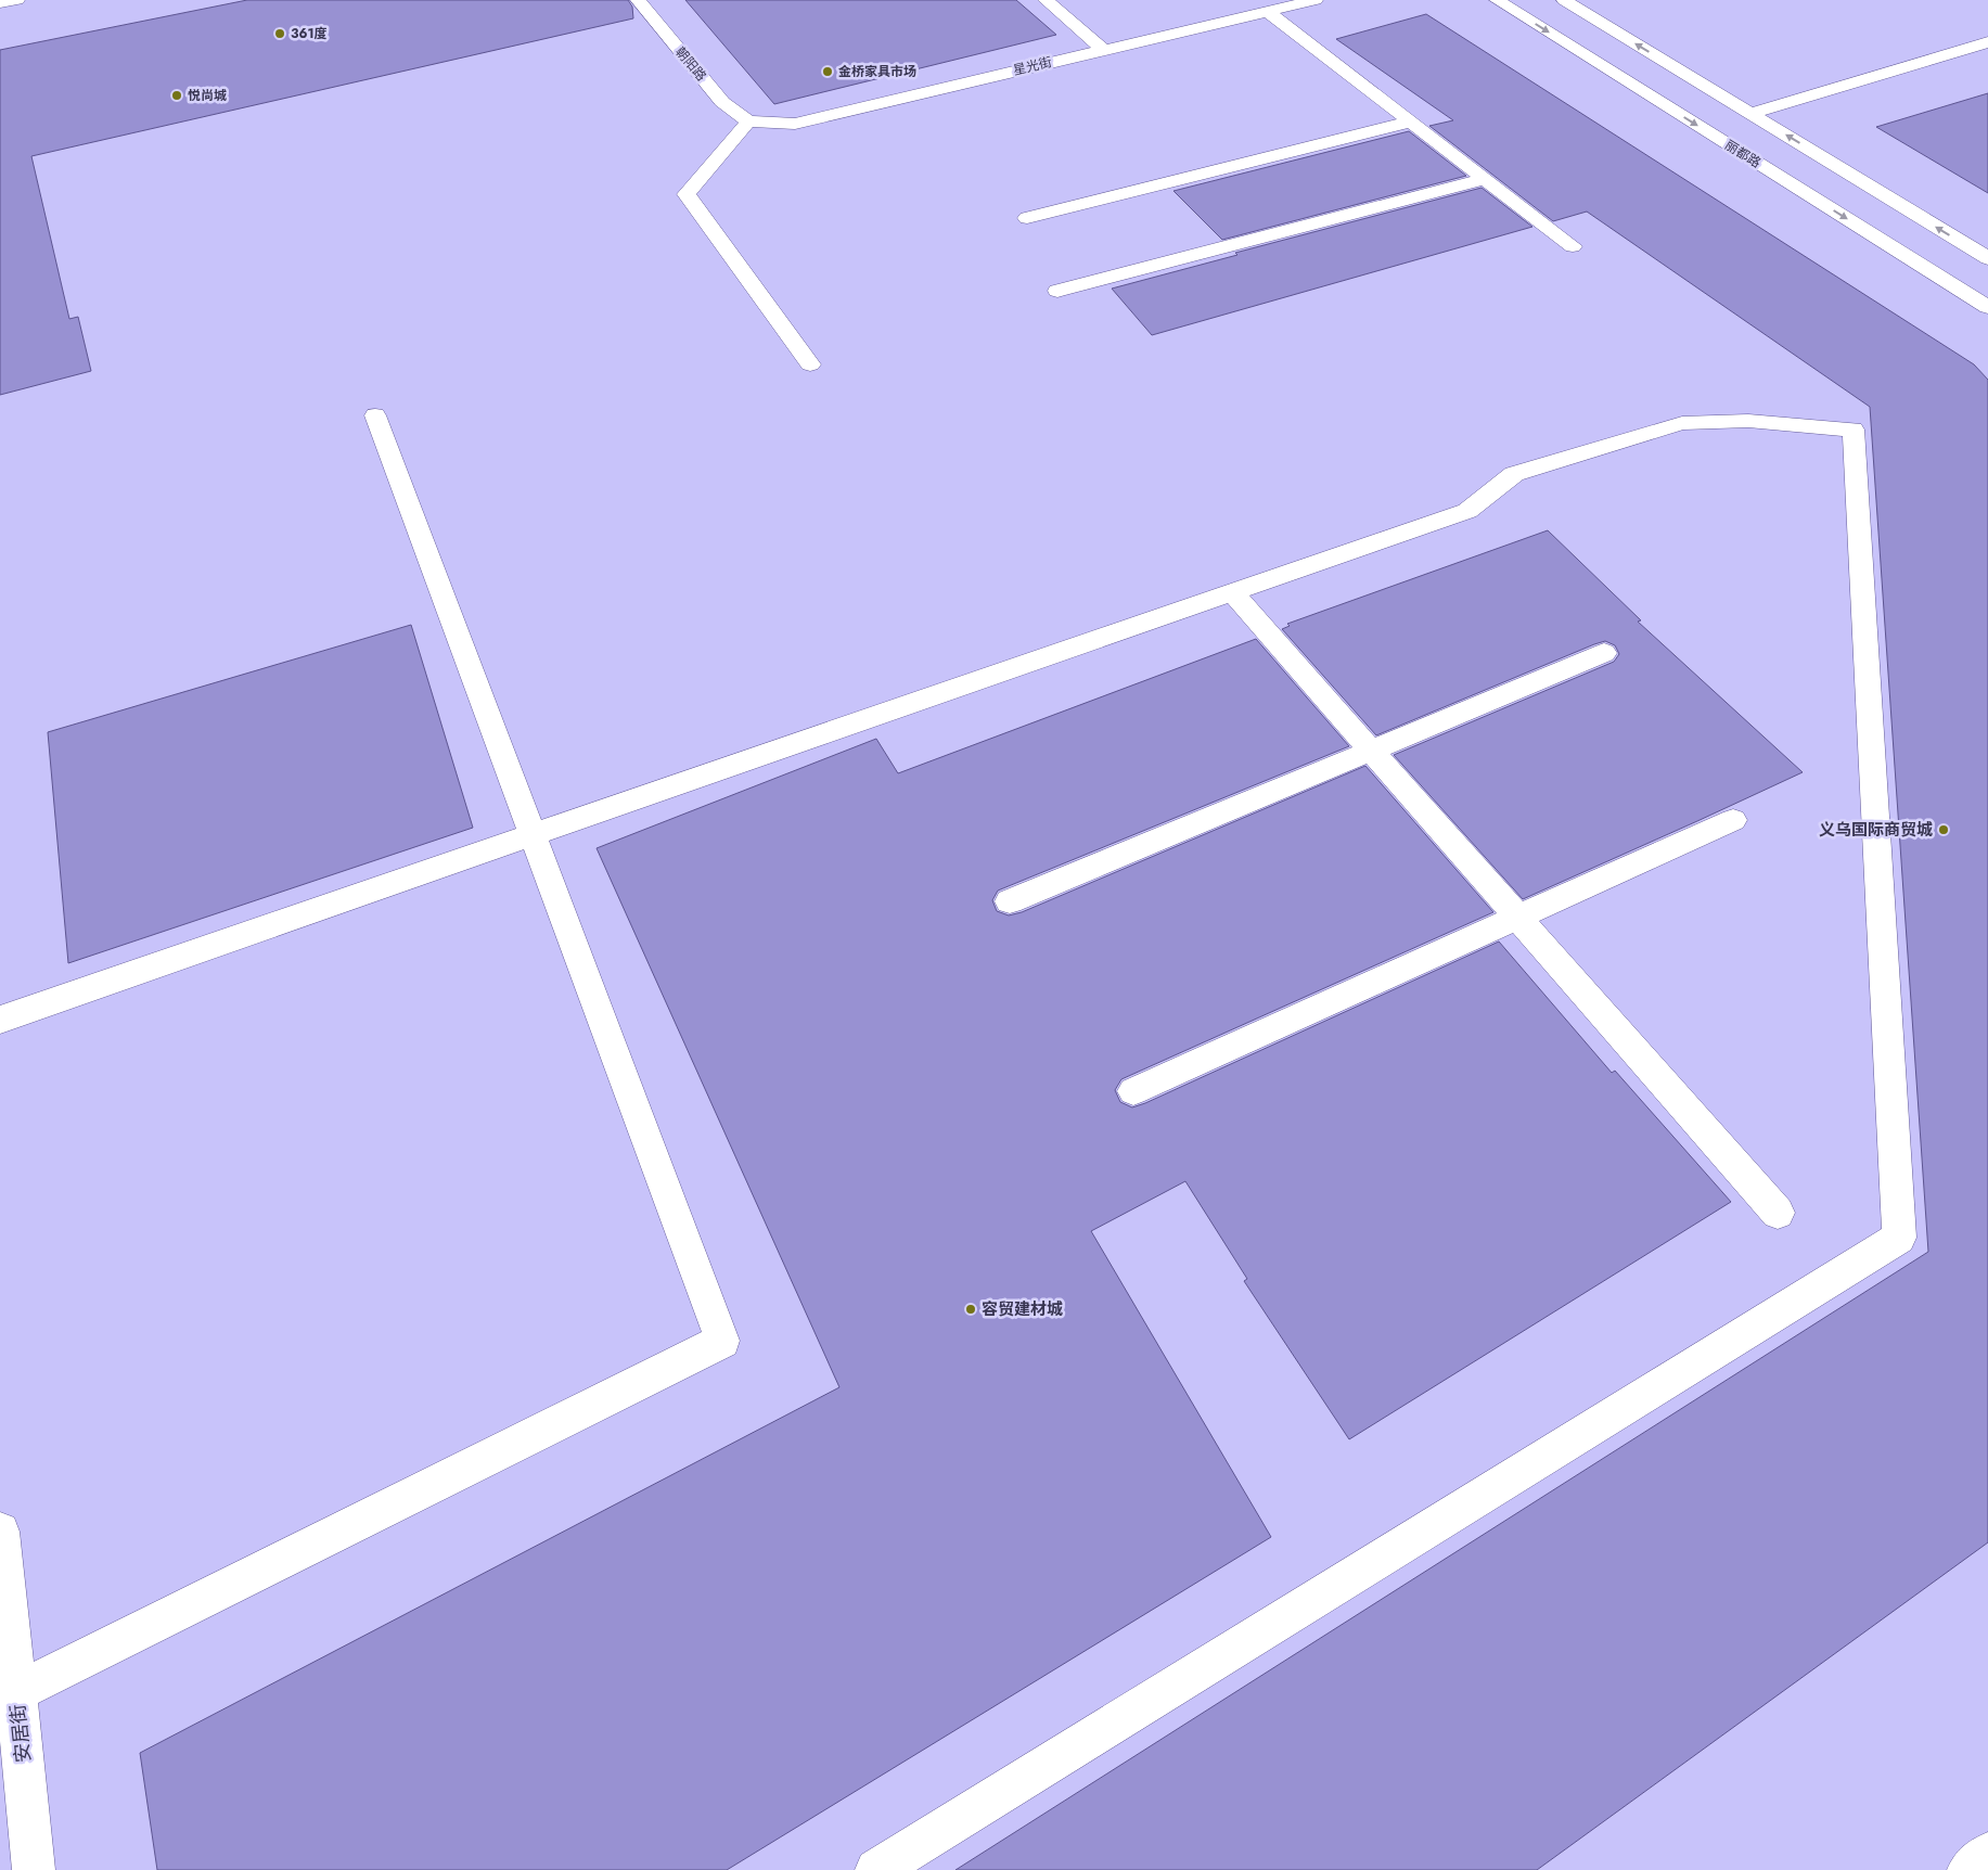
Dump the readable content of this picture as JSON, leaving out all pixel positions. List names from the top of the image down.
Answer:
{
  "streets": {
    "street": [
      "朝阳路",
      "星光街",
      "丽都路",
      "安居街"
    ]
  },
  "crossings": [
    ["朝阳路", "星光街"]
  ],
  "places": [
    "361度",
    "金桥家具市场",
    "悦尚城",
    "义乌国际商贸城",
    "容贸建材城"
  ]
}
